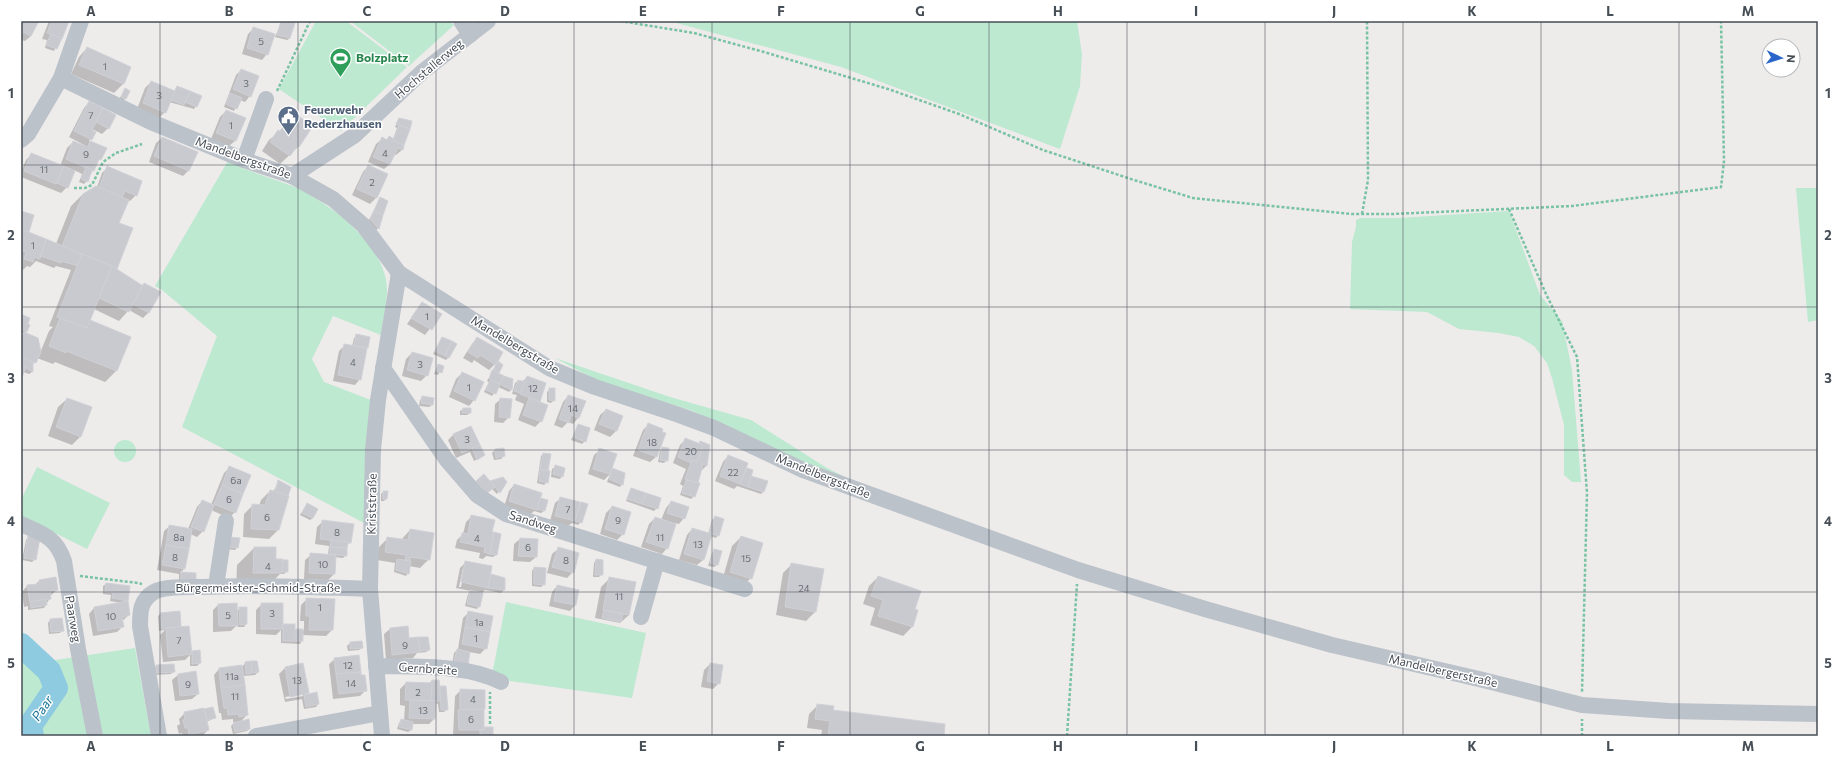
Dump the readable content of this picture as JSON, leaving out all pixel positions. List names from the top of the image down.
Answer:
{
  "streets": {
    "street": [
      "Hochstallerweg",
      "Mandelbergstraße",
      "Kriststraße",
      "Sandweg",
      "Bürgermeister-Schmid-Straße",
      "Paarweg",
      "Gernbreite",
      "Mandelbergerstraße"
    ]
  },
  "crossings": [
    ["Hochstallerweg", "Mandelbergstraße"],
    ["Mandelbergstraße", "Kriststraße"],
    ["Mandelbergstraße", "Mandelbergerstraße"],
    ["Kriststraße", "Sandweg"],
    ["Kriststraße", "Bürgermeister-Schmid-Straße"],
    ["Kriststraße", "Gernbreite"]
  ],
  "water": ["Paar"],
  "places": {
    "sports": ["Bolzplatz"],
    "public building": ["Feuerwehr Rederzhausen"]
  },
  "house_numbers": [
    "5",
    "1",
    "3",
    "3",
    "7",
    "1",
    "4",
    "9",
    "11",
    "2",
    "1",
    "1",
    "4",
    "3",
    "1",
    "12",
    "14",
    "3",
    "18",
    "20",
    "22",
    "6a",
    "6",
    "7",
    "6",
    "9",
    "8",
    "8a",
    "11",
    "4",
    "13",
    "6",
    "8",
    "15",
    "8",
    "10",
    "4",
    "24",
    "11",
    "1",
    "3",
    "5",
    "10",
    "1a",
    "1",
    "7",
    "9",
    "12",
    "11a",
    "13",
    "14",
    "9",
    "2",
    "11",
    "4",
    "13",
    "6"
  ],
  "north": "right",
  "grid": {
    "columns": [
      "A",
      "B",
      "C",
      "D",
      "E",
      "F",
      "G",
      "H",
      "I",
      "J",
      "K",
      "L",
      "M"
    ],
    "rows": [
      "1",
      "2",
      "3",
      "4",
      "5"
    ]
  }
}
